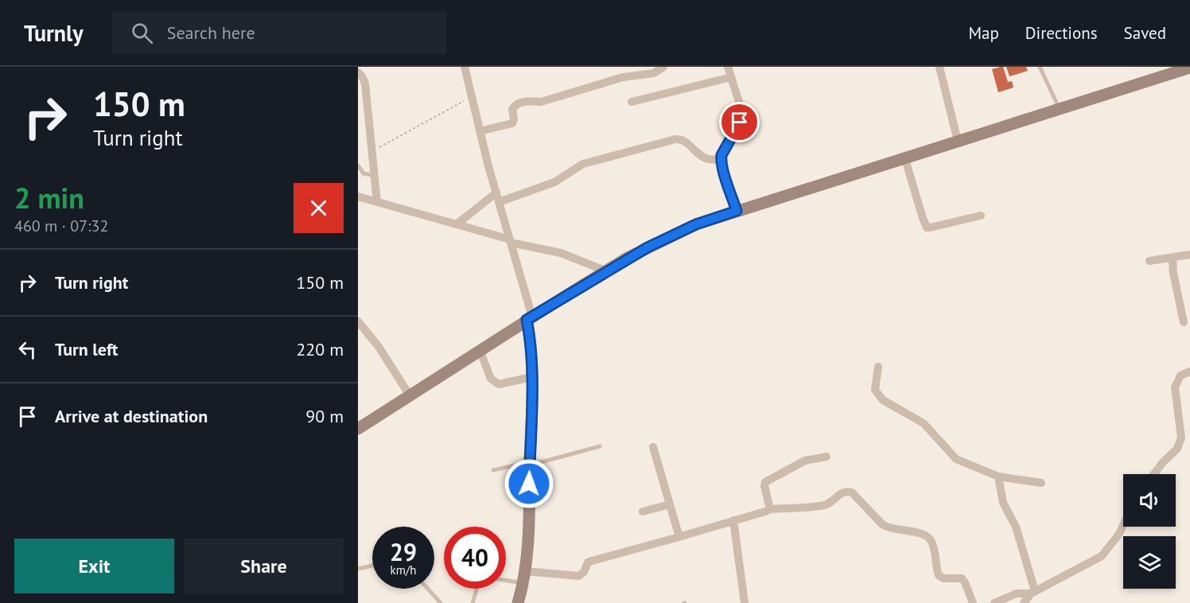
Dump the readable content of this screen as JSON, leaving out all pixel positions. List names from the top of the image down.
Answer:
{
  "page": {
    "header": "Turnly",
    "search": "Search here",
    "nav": ["Map", "Directions", "Saved"],
    "turn": ["150 m", "Turn right"],
    "heading": ["2 min", "460 m · 07:32"],
    "list": [
      {
        "name": "Turn right",
        "value": "150 m"
      },
      {
        "name": "Turn left",
        "value": "220 m"
      },
      {
        "name": "Arrive at destination",
        "value": "90 m"
      }
    ],
    "speed": "29 km/h",
    "limit": "40",
    "buttons": ["Exit", "Share"]
  }
}
